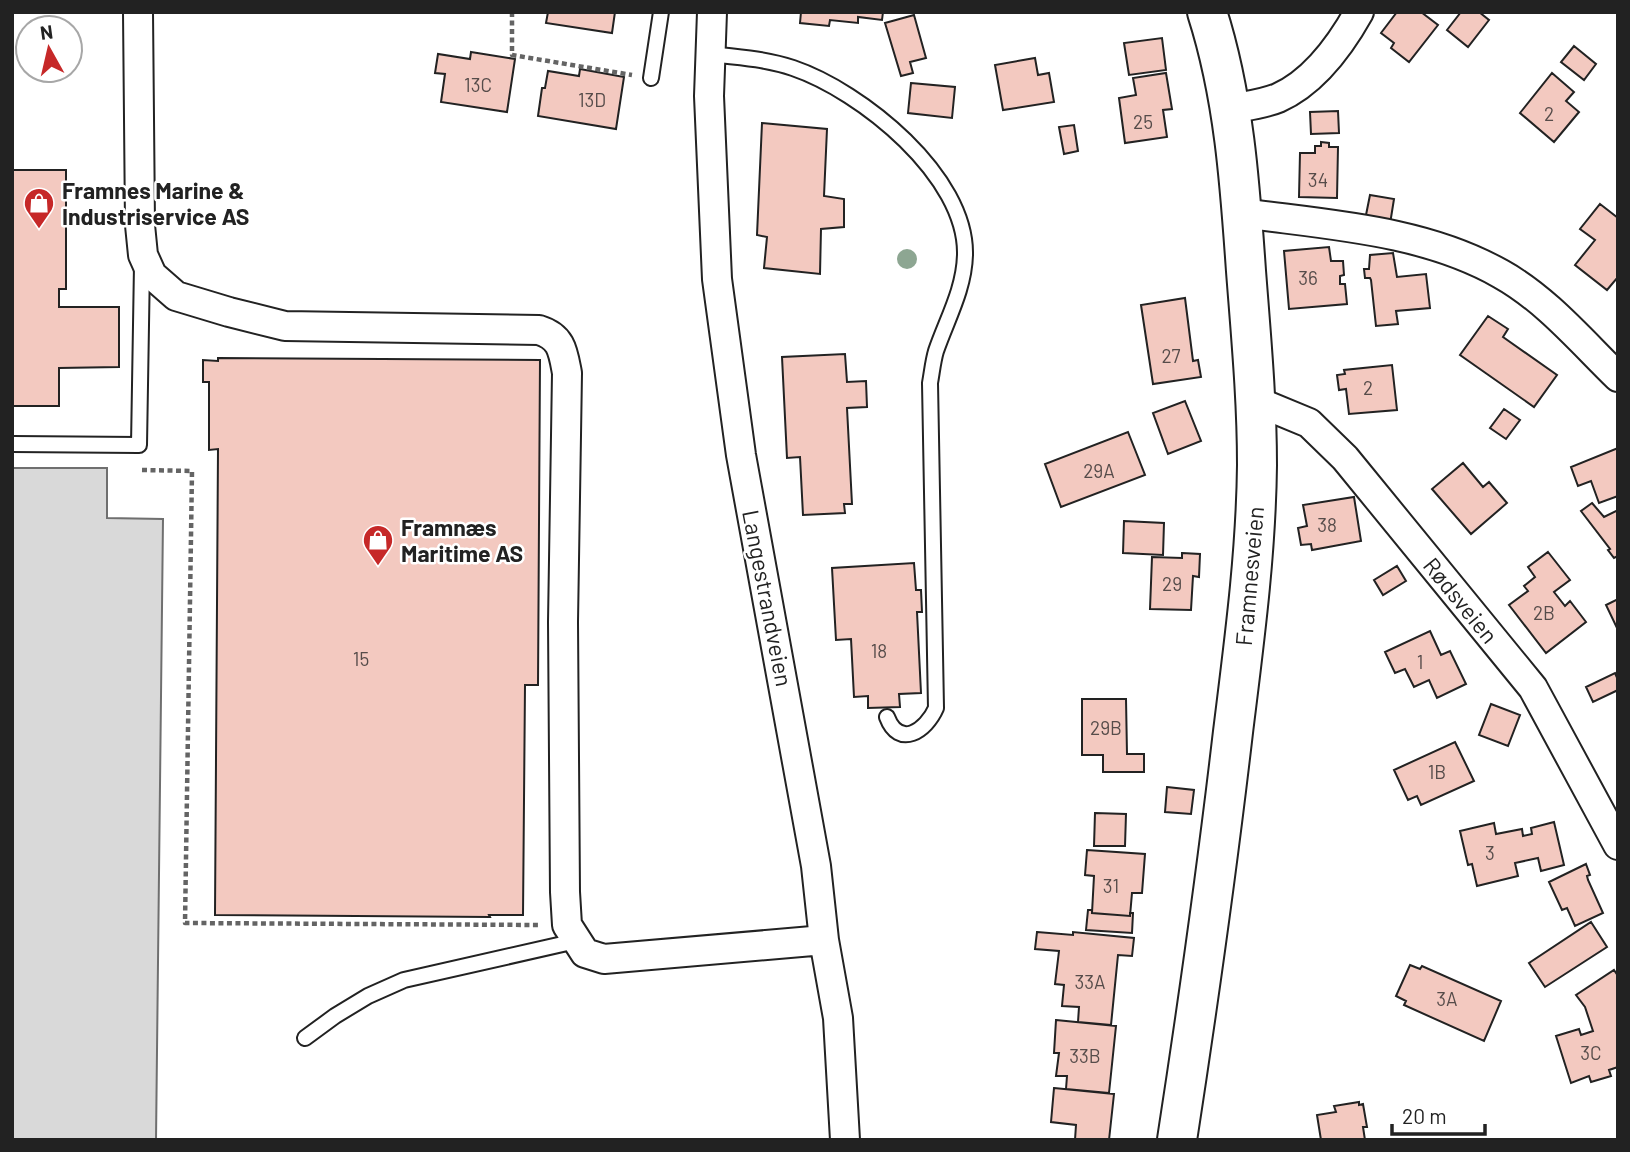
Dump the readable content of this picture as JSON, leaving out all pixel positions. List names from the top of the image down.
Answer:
{
  "streets": {
    "main road": ["Framnesveien"],
    "street": ["Langestrandveien", "Rødsveien"]
  },
  "crossings": [
    ["Framnesveien", "Rødsveien"]
  ],
  "places": {
    "shop": ["Framnes Marine & Industriservice AS", "Framnæs Maritime AS"]
  },
  "house_numbers": [
    "13C",
    "13D",
    "2",
    "25",
    "34",
    "36",
    "27",
    "2",
    "29A",
    "38",
    "29",
    "2B",
    "18",
    "15",
    "1",
    "29B",
    "1B",
    "3",
    "31",
    "33A",
    "3A",
    "3C",
    "33B"
  ],
  "scale_bar": "20 m",
  "north": "top"
}
